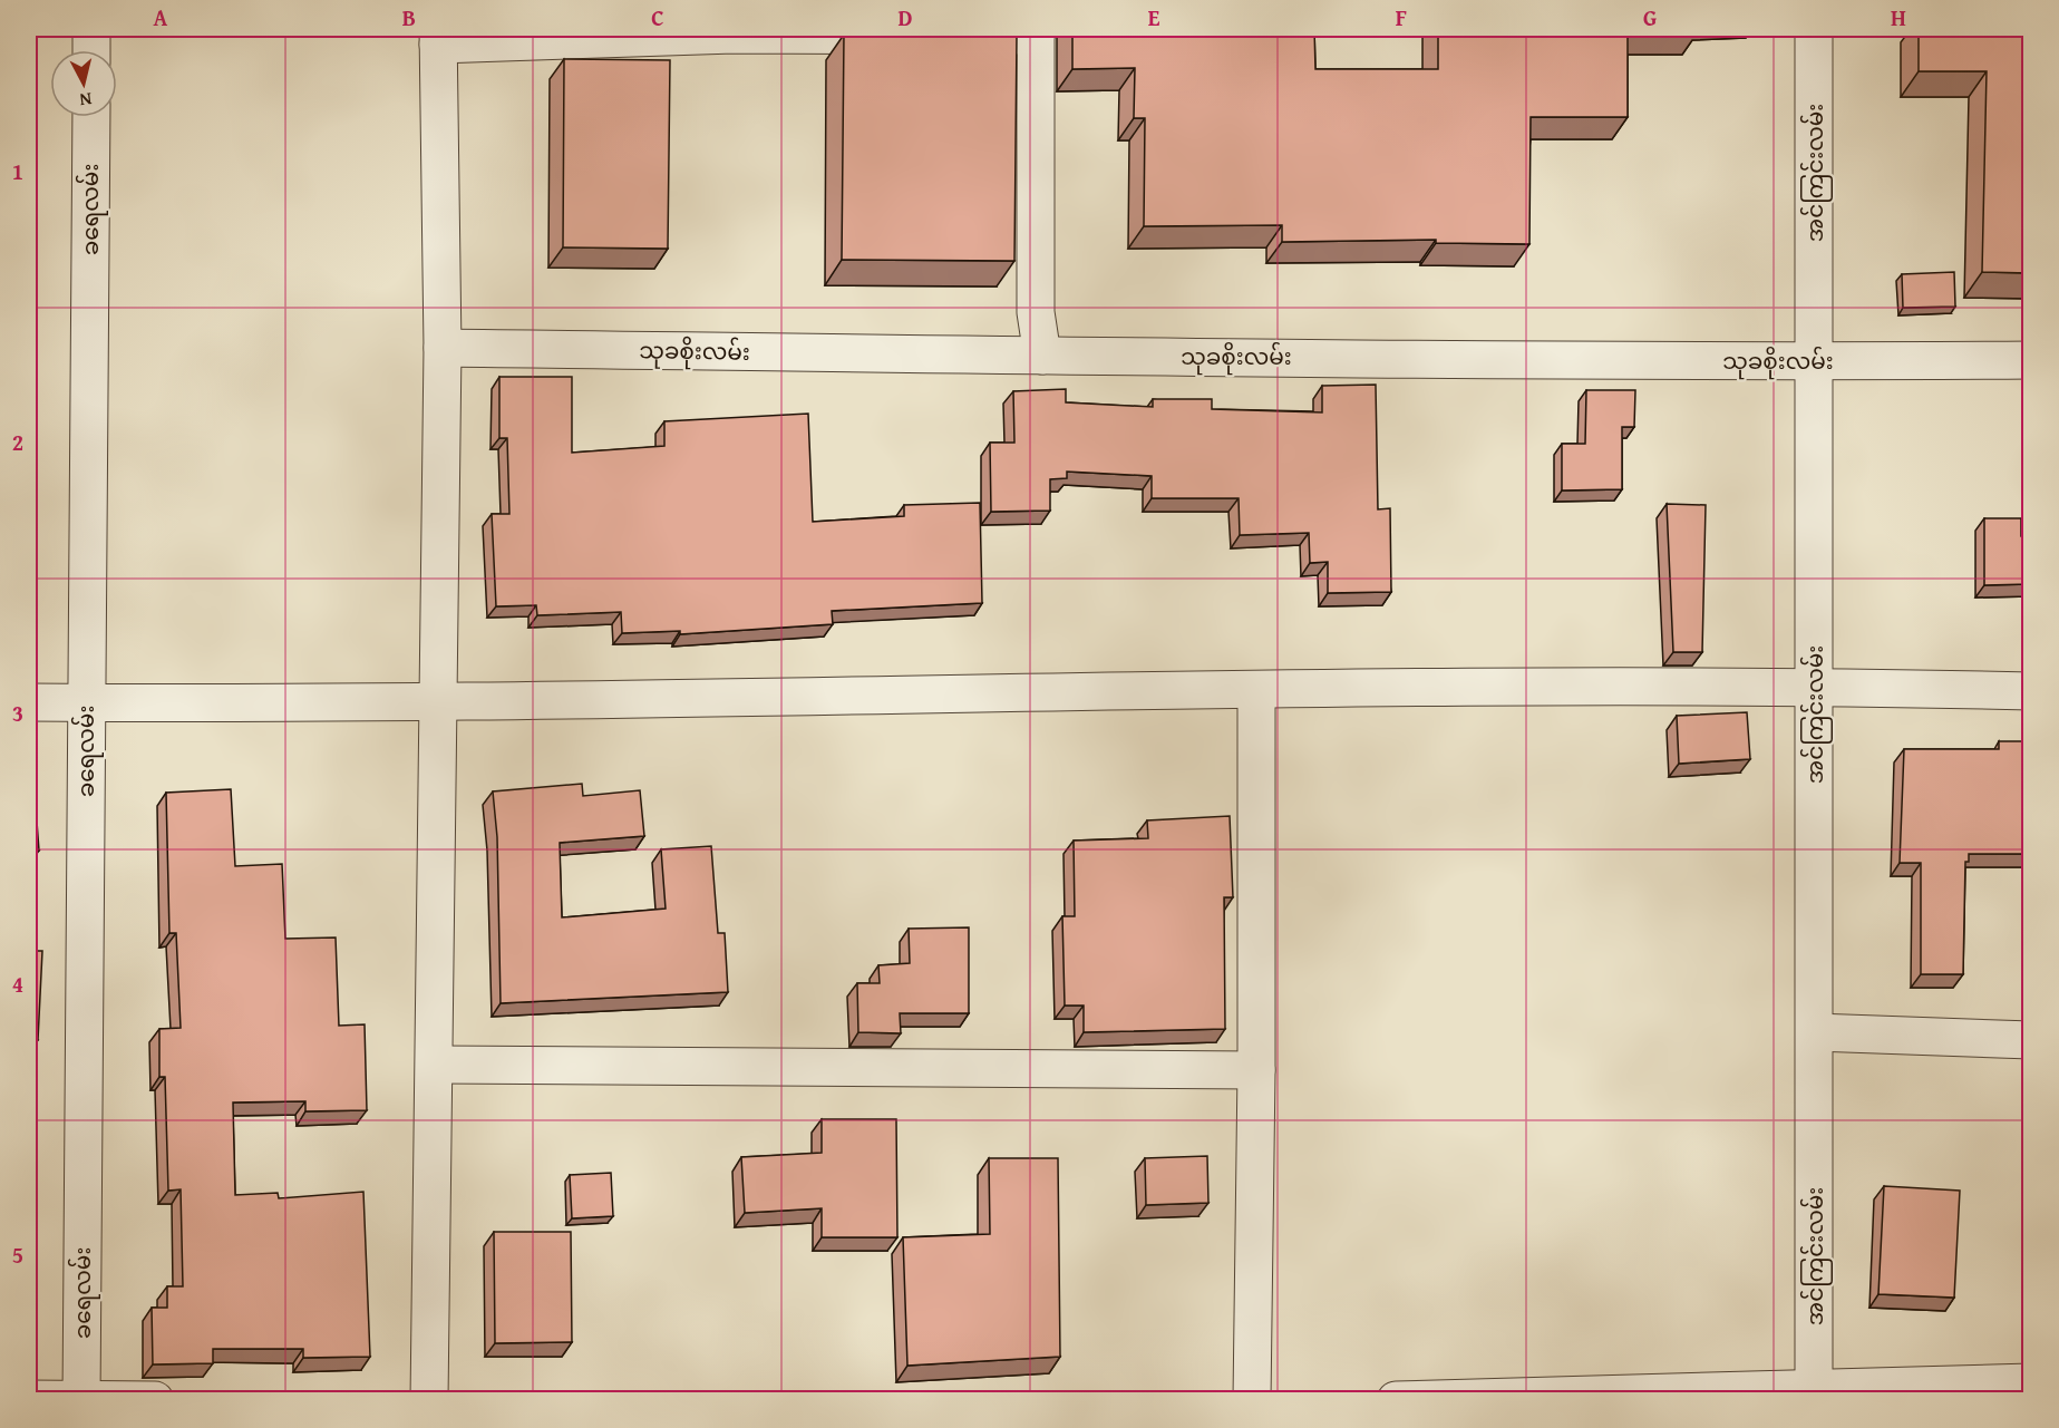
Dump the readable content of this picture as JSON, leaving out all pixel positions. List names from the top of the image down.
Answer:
{
  "streets": {
    "street": ["အင်ကြင်းလမ်း", "ခရေလမ်း", "သုခစိုးလမ်း"]
  },
  "crossings": [
    ["အင်ကြင်းလမ်း", "သုခစိုးလမ်း"]
  ],
  "north": "bottom",
  "grid": {
    "columns": [
      "A",
      "B",
      "C",
      "D",
      "E",
      "F",
      "G",
      "H"
    ],
    "rows": [
      "1",
      "2",
      "3",
      "4",
      "5"
    ]
  }
}
